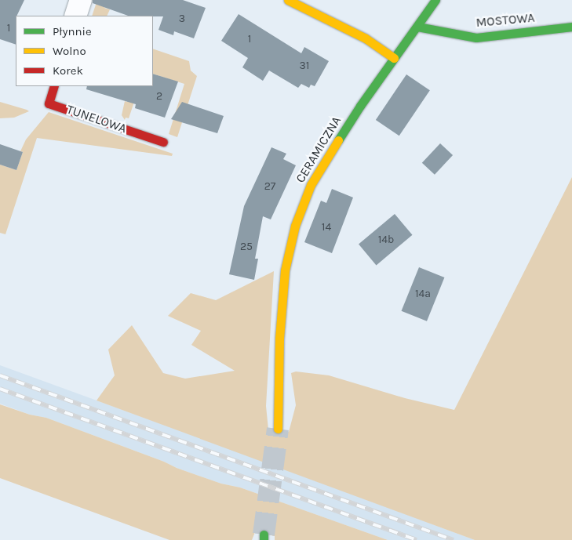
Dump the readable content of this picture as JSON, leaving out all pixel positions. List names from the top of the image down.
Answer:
{
  "streets": {
    "street": ["MOSTOWA", "TUNELOWA", "CERAMICZNA"]
  },
  "crossings": [
    ["MOSTOWA", "CERAMICZNA"]
  ],
  "house_numbers": [
    "3",
    "1",
    "1",
    "31",
    "2",
    "27",
    "14",
    "14b",
    "25",
    "14a"
  ],
  "legend": ["Płynnie", "Wolno", "Korek"]
}
